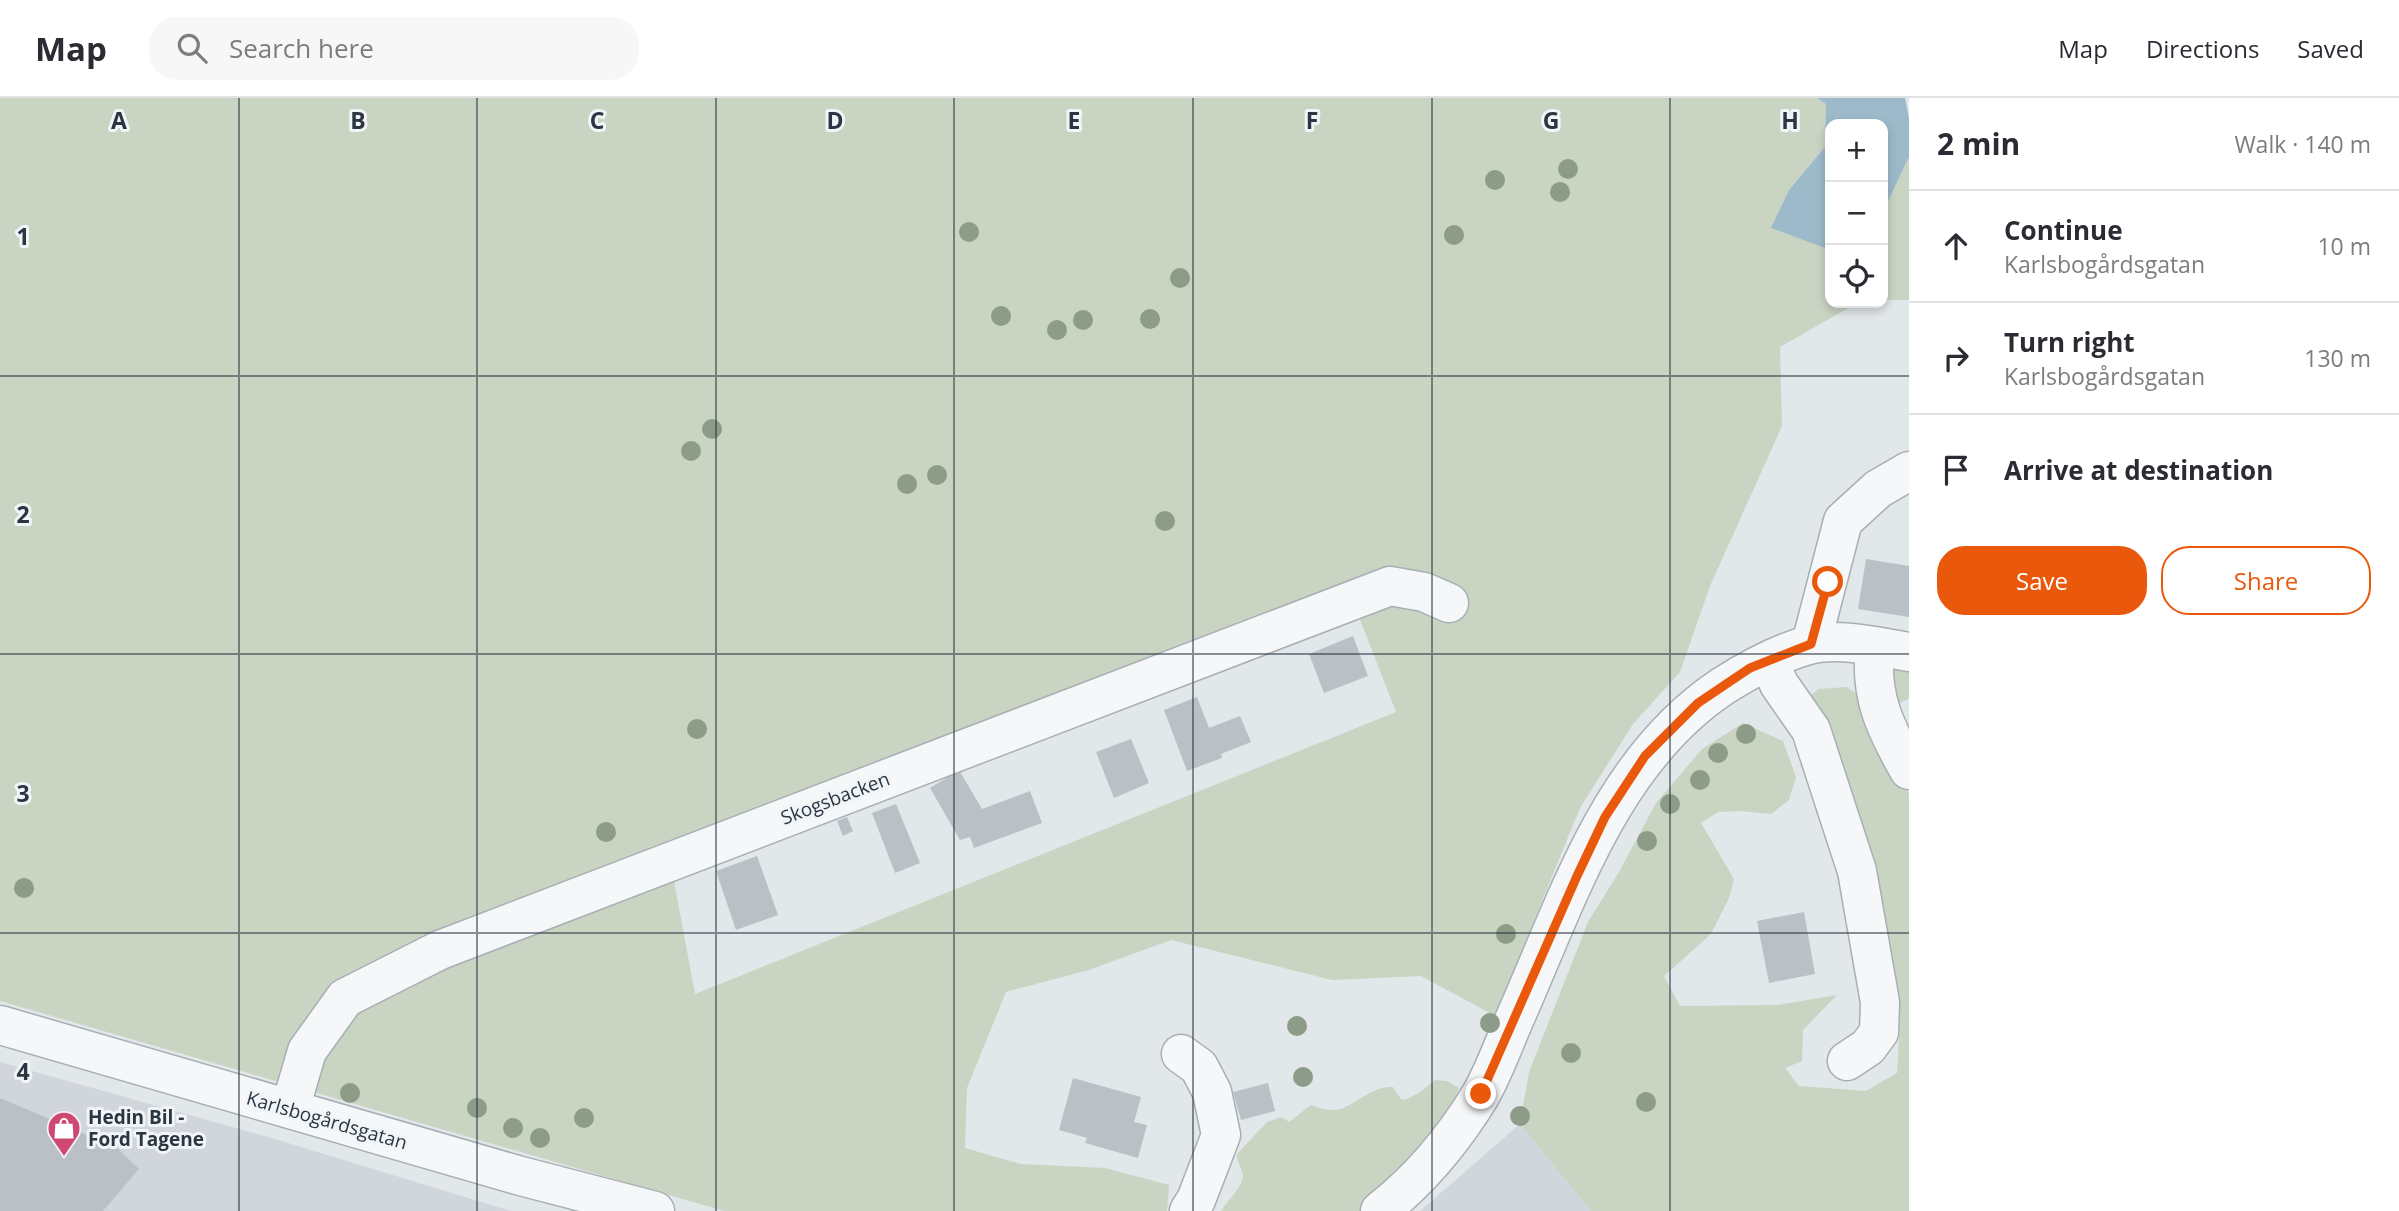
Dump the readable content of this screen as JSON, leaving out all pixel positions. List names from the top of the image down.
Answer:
{
  "streets": {
    "street": ["Skogsbacken", "Karlsbogårdsgatan"]
  },
  "crossings": [
    ["Skogsbacken", "Karlsbogårdsgatan"]
  ],
  "places": {
    "shop": ["Hedin Bil - Ford Tagene"]
  },
  "page": {
    "header": "Map",
    "search": "Search here",
    "nav": ["Map", "Directions", "Saved"],
    "heading": ["2 min", "Walk · 140 m"],
    "map_buttons": ["+", "−"],
    "list": [
      ["Continue", "Karlsbogårdsgatan", "10 m"],
      ["Turn right", "Karlsbogårdsgatan", "130 m"],
      "Arrive at destination"
    ],
    "buttons": ["Save", "Share"]
  },
  "grid": {
    "columns": [
      "A",
      "B",
      "C",
      "D",
      "E",
      "F",
      "G",
      "H"
    ],
    "rows": [
      "1",
      "2",
      "3",
      "4"
    ]
  }
}
